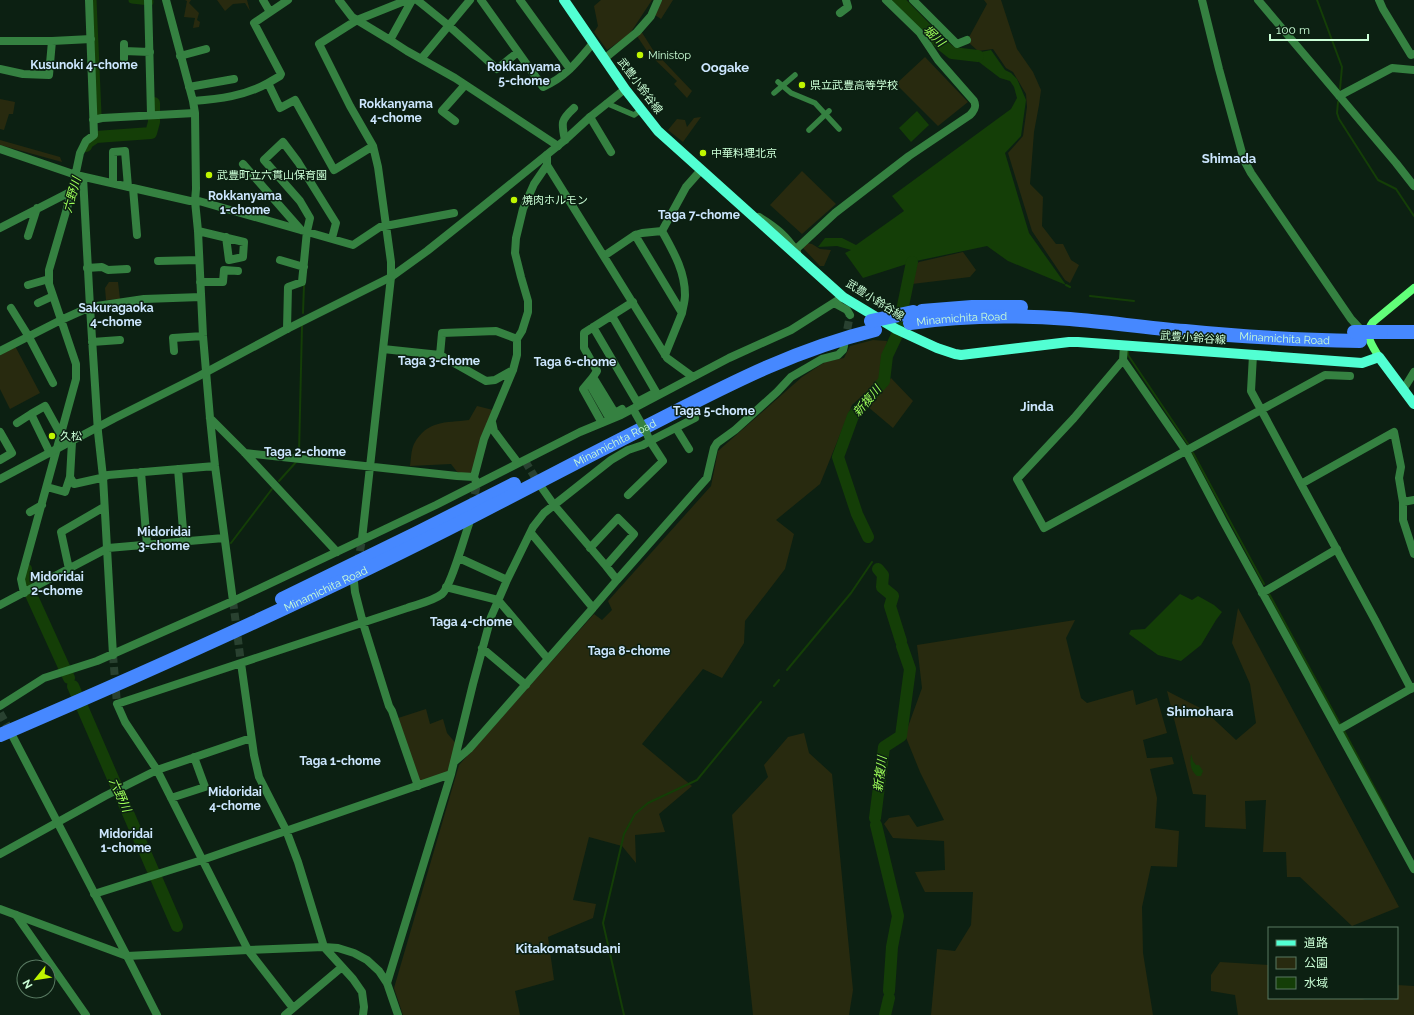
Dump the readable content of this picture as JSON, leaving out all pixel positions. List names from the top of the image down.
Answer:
{
  "streets": {
    "highway": ["Minamichita Road"],
    "main road": ["武豊小鈴谷線"]
  },
  "crossings": [
    ["武豊小鈴谷線", "Minamichita Road"]
  ],
  "districts": [
    "Kusunoki 4-chome",
    "Rokkanyama 5-chome",
    "Oogake",
    "Rokkanyama 4-chome",
    "Shimada",
    "Rokkanyama 1-chome",
    "Taga 7-chome",
    "Sakuragaoka 4-chome",
    "Taga 3-chome",
    "Taga 6-chome",
    "Jinda",
    "Taga 5-chome",
    "Taga 2-chome",
    "Midoridai 3-chome",
    "Midoridai 2-chome",
    "Taga 4-chome",
    "Taga 8-chome",
    "Shimohara",
    "Taga 1-chome",
    "Midoridai 4-chome",
    "Midoridai 1-chome",
    "Kitakomatsudani"
  ],
  "water": ["堀川", "六野川", "新複川"],
  "places": [
    "Ministop",
    "県立武豊高等学校",
    "中華料理北京",
    "武豊町立六貫山保育園",
    "焼肉ホルモン",
    "久松"
  ],
  "legend": ["道路", "公園", "水域"],
  "scale_bar": "100 m",
  "north": "bottom left"
}
